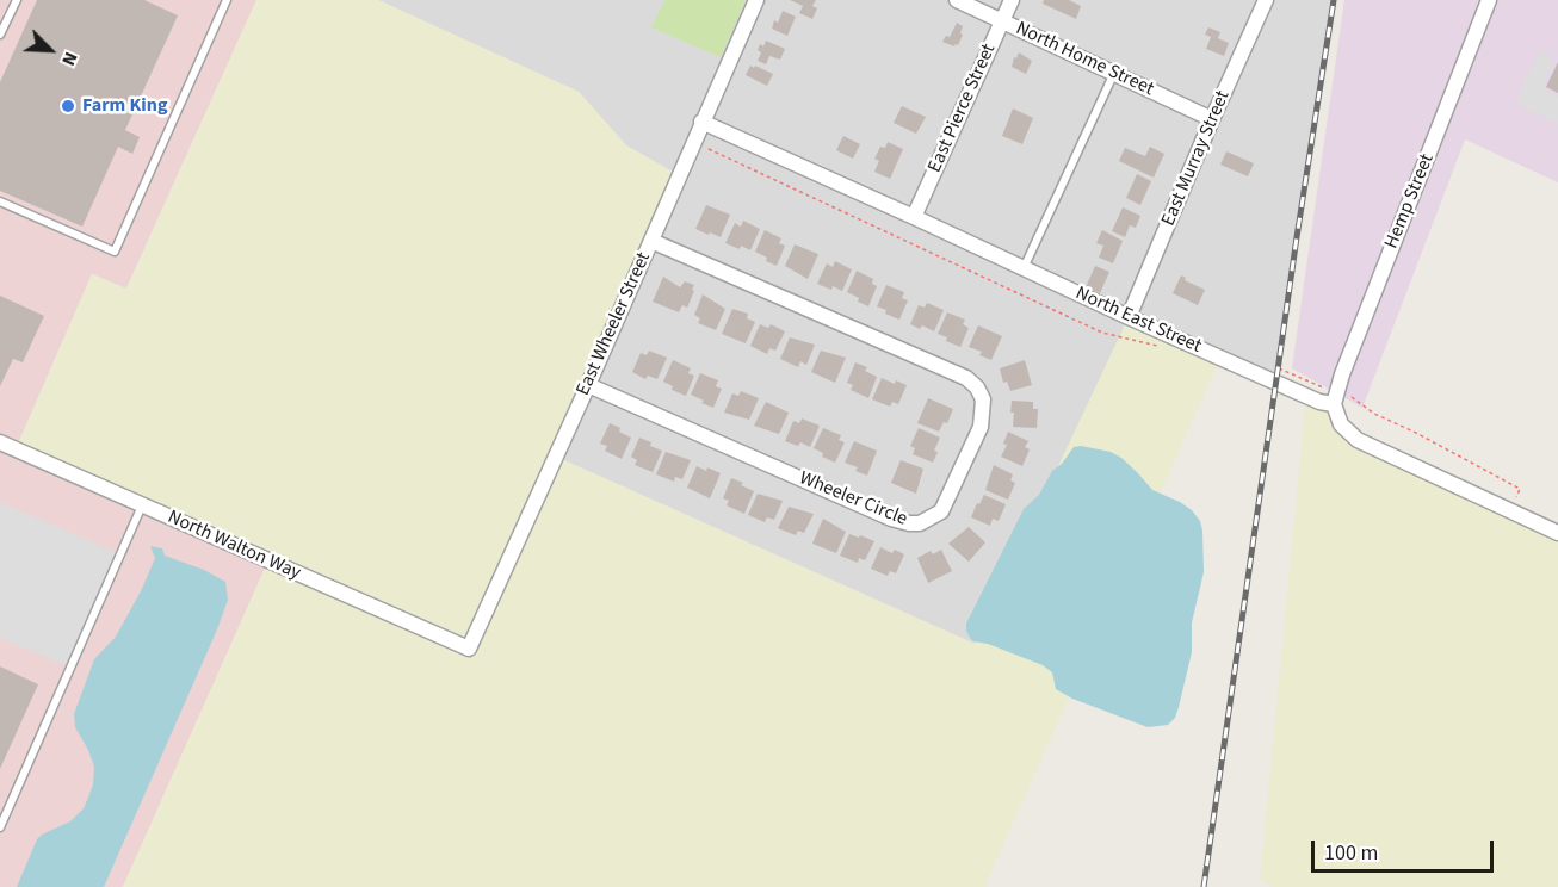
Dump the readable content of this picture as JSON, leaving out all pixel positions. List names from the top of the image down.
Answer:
{
  "streets": {
    "street": [
      "North Home Street",
      "East Pierce Street",
      "East Murray Street",
      "Hemp Street",
      "North East Street",
      "East Wheeler Street",
      "Wheeler Circle",
      "North Walton Way"
    ]
  },
  "crossings": [
    ["North Home Street", "East Pierce Street"],
    ["North Home Street", "East Murray Street"],
    ["East Pierce Street", "North East Street"],
    ["East Murray Street", "North East Street"],
    ["Hemp Street", "North East Street"],
    ["North East Street", "East Wheeler Street"],
    ["East Wheeler Street", "Wheeler Circle"],
    ["East Wheeler Street", "North Walton Way"]
  ],
  "places": ["Farm King"],
  "scale_bar": "100 m",
  "north": "bottom right"
}
